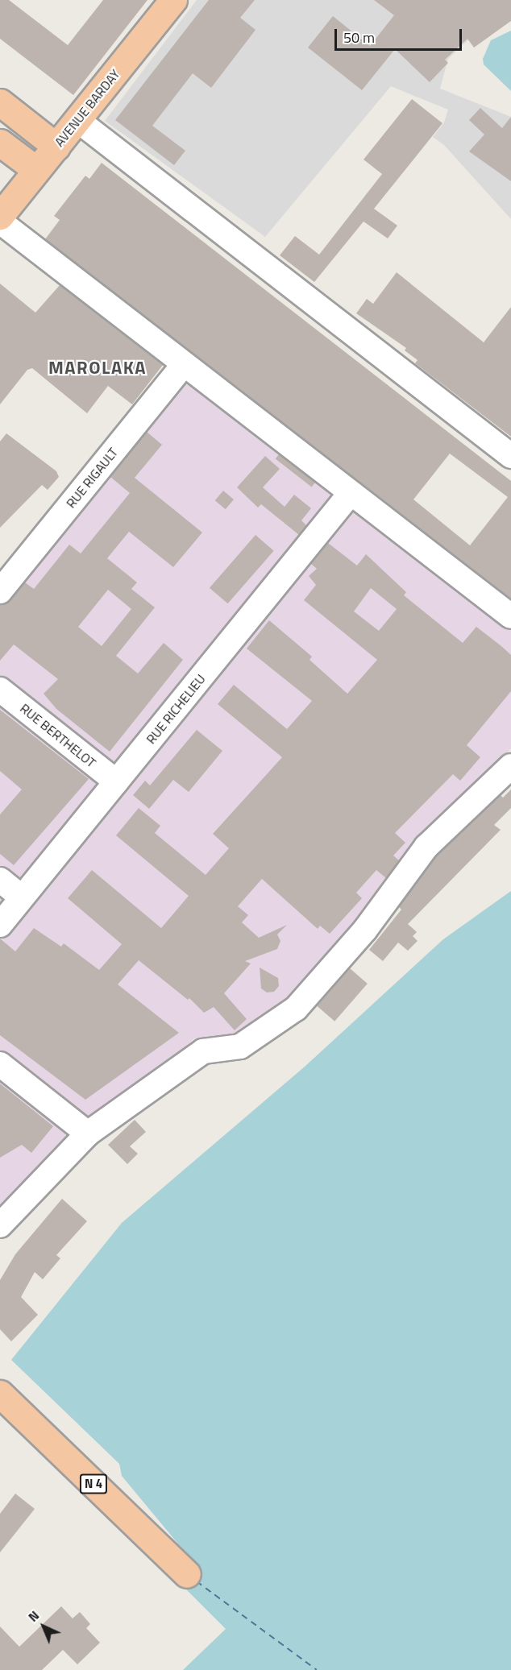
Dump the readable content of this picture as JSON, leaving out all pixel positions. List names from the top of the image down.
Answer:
{
  "streets": {
    "main road": ["AVENUE BARDAY", "N 4"],
    "street": ["RUE RIGAULT", "RUE RICHELIEU", "RUE BERTHELOT"]
  },
  "crossings": [
    ["RUE RICHELIEU", "RUE BERTHELOT"]
  ],
  "districts": ["MAROLAKA"],
  "scale_bar": "50 m",
  "north": "top left"
}
